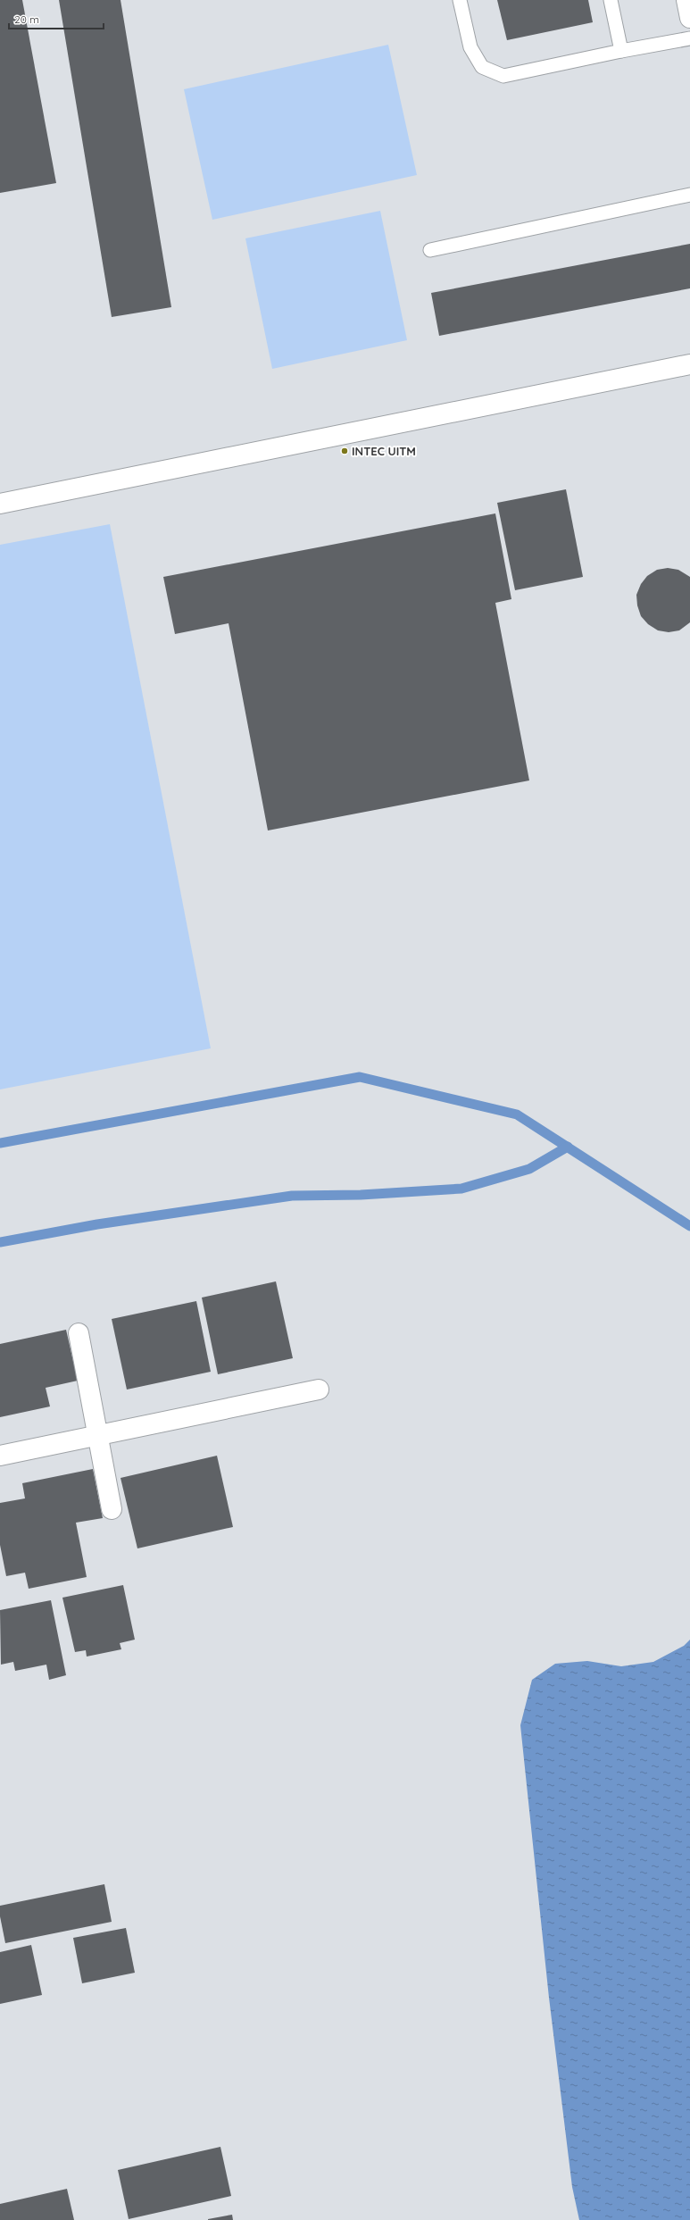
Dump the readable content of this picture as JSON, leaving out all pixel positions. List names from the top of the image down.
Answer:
{
  "places": ["INTEC UITM"],
  "scale_bar": "20 m"
}
